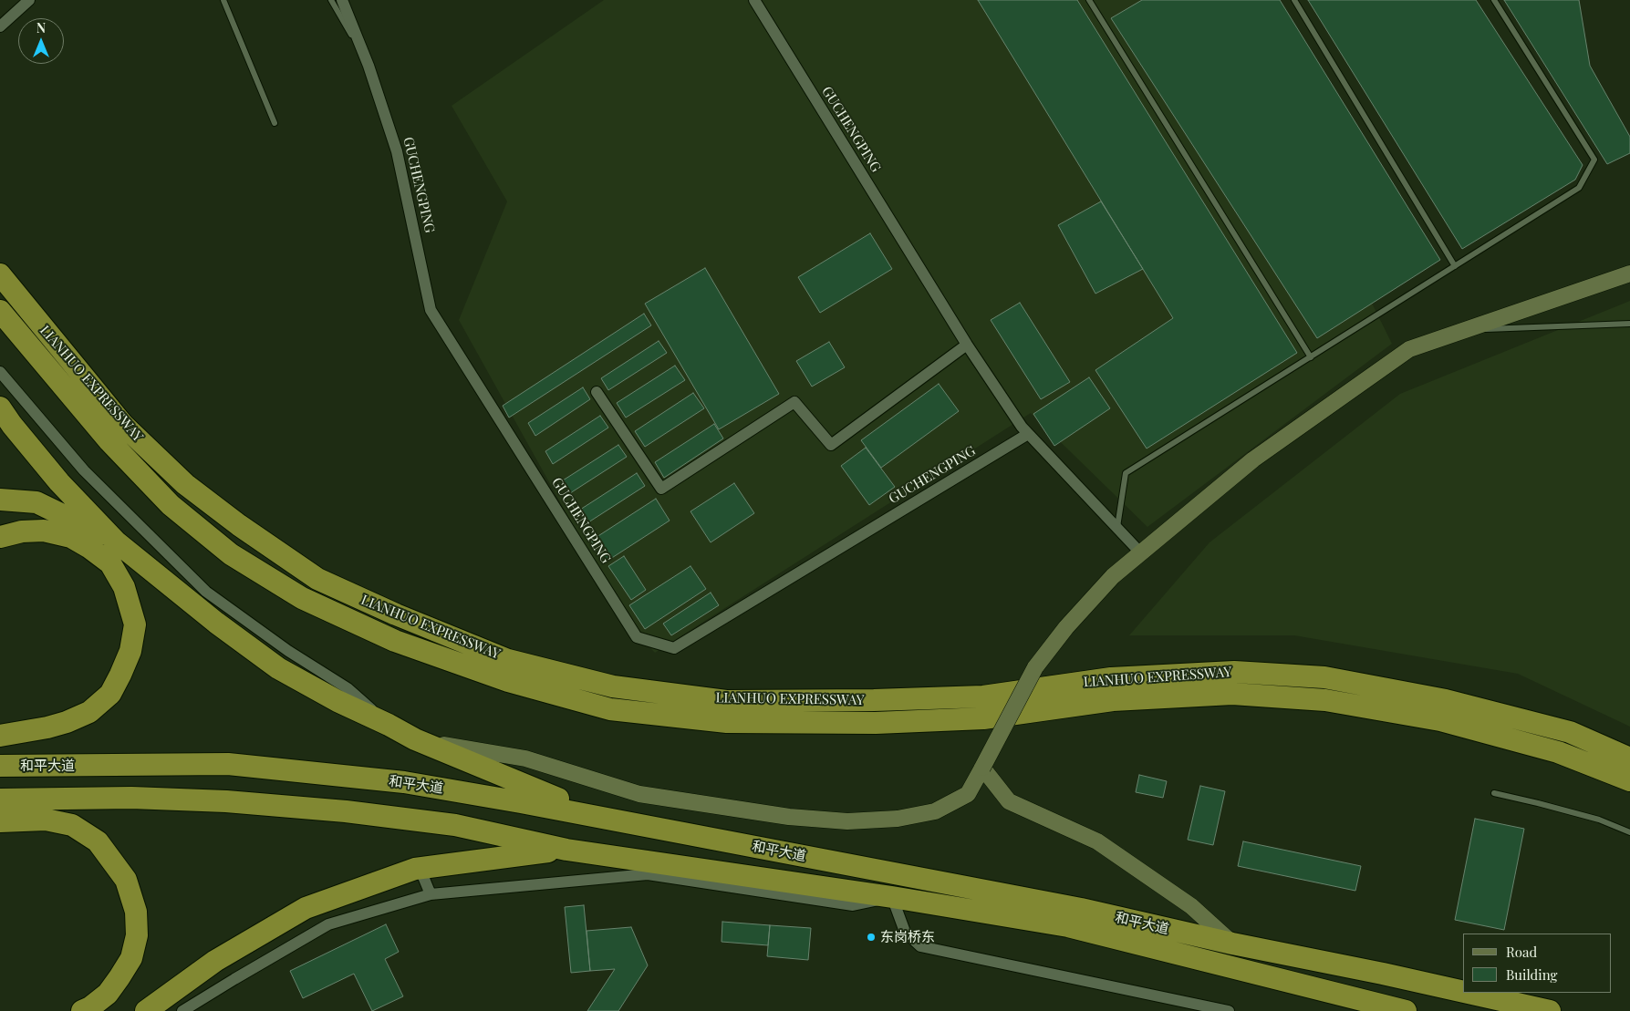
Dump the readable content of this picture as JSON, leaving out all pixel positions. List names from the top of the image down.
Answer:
{
  "streets": {
    "highway": ["LIANHUO EXPRESSWAY", "和平大道"],
    "street": ["GUCHENGPING"]
  },
  "places": ["东岗桥东"],
  "legend": ["Road", "Building"],
  "north": "top"
}
